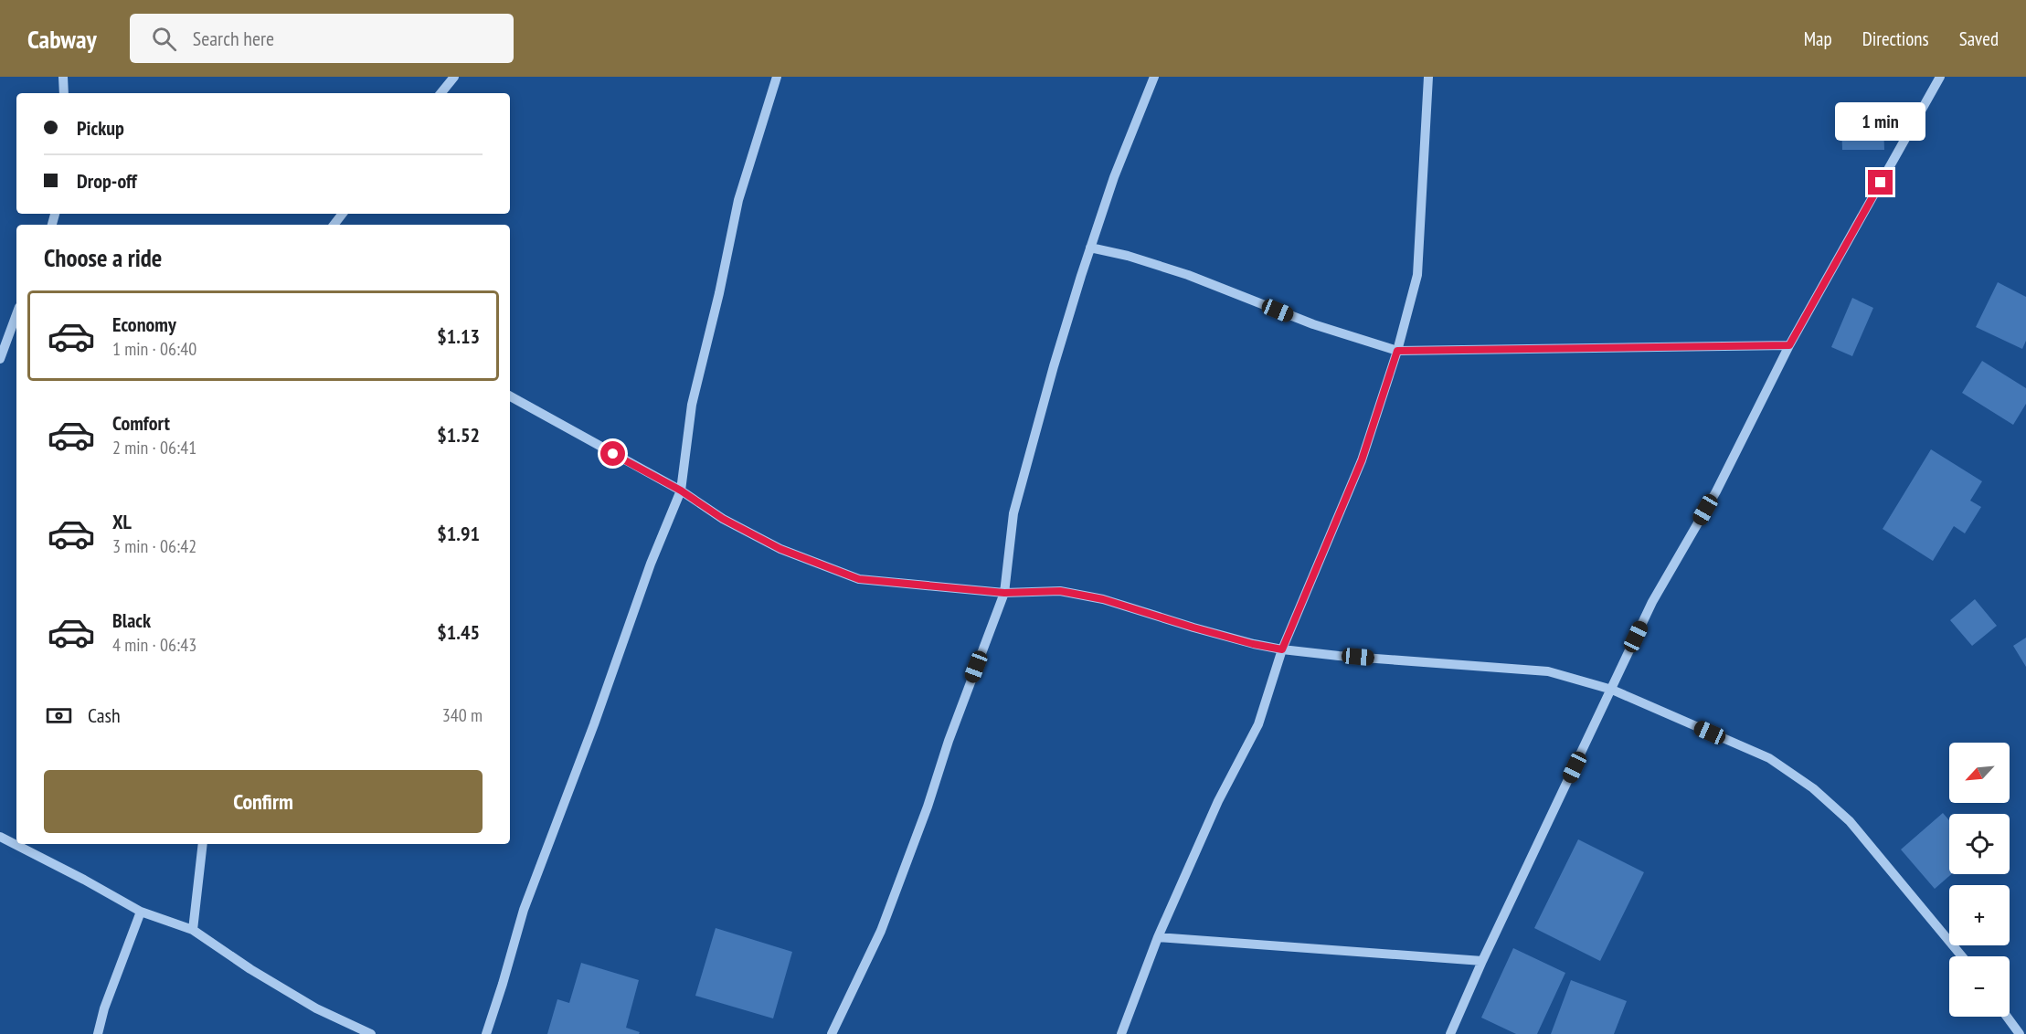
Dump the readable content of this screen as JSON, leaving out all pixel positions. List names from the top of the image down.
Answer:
{
  "north": "bottom left",
  "page": {
    "header": "Cabway",
    "search": "Search here",
    "nav": ["Map", "Directions", "Saved"],
    "banner": ["Pickup", "Drop-off"],
    "bubble": "1 min",
    "heading": "Choose a ride",
    "list": [
      {
        "name": "Economy",
        "note": "1 min · 06:40",
        "value": "$1.13"
      },
      {
        "name": "Comfort",
        "note": "2 min · 06:41",
        "value": "$1.52"
      },
      {
        "name": "XL",
        "note": "3 min · 06:42",
        "value": "$1.91"
      },
      {
        "name": "Black",
        "note": "4 min · 06:43",
        "value": "$1.45"
      }
    ],
    "pay": ["Cash", "340 m"],
    "map_buttons": ["+", "−"],
    "buttons": "Confirm"
  }
}
